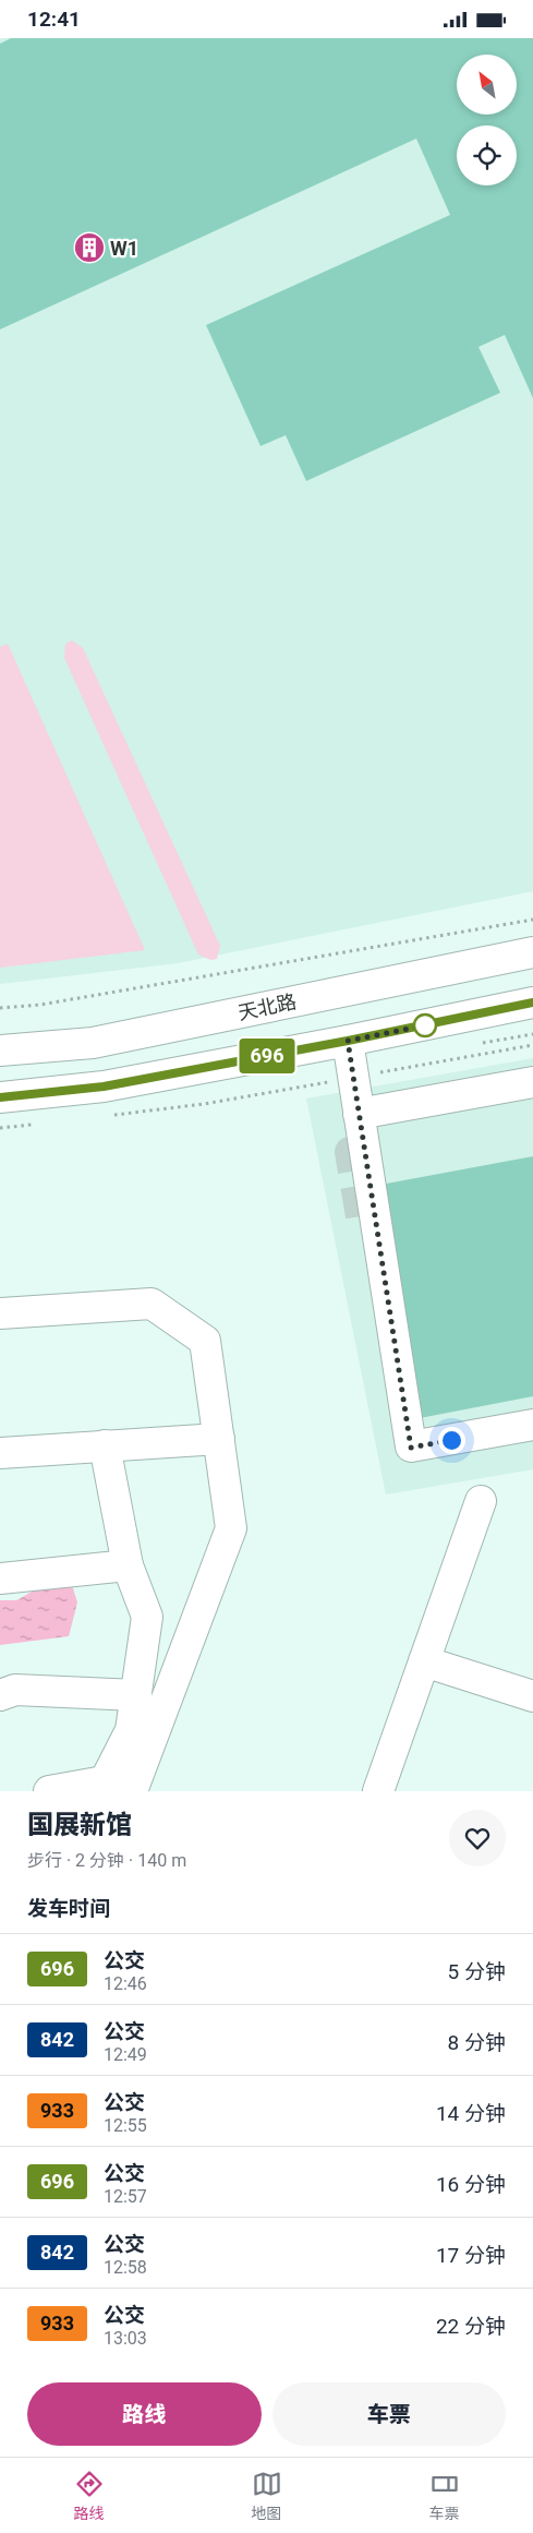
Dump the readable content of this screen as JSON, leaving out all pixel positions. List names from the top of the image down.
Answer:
{
  "streets": {
    "street": ["天北路"]
  },
  "places": {
    "building": ["W1"]
  },
  "lines": ["bus line 696"],
  "north": "top left",
  "page": {
    "status": "12:41",
    "on_map": "696",
    "heading": [
      ["国展新馆", "步行 · 2 分钟 · 140 m"],
      "发车时间"
    ],
    "list": [
      {
        "mark": "696",
        "name": "公交",
        "note": "12:46",
        "value": "5 分钟"
      },
      {
        "mark": "842",
        "name": "公交",
        "note": "12:49",
        "value": "8 分钟"
      },
      {
        "mark": "933",
        "name": "公交",
        "note": "12:55",
        "value": "14 分钟"
      },
      {
        "mark": "696",
        "name": "公交",
        "note": "12:57",
        "value": "16 分钟"
      },
      {
        "mark": "842",
        "name": "公交",
        "note": "12:58",
        "value": "17 分钟"
      },
      {
        "mark": "933",
        "name": "公交",
        "note": "13:03",
        "value": "22 分钟"
      }
    ],
    "buttons": ["路线", "车票"],
    "tabs": ["路线", "地图", "车票"]
  }
}
